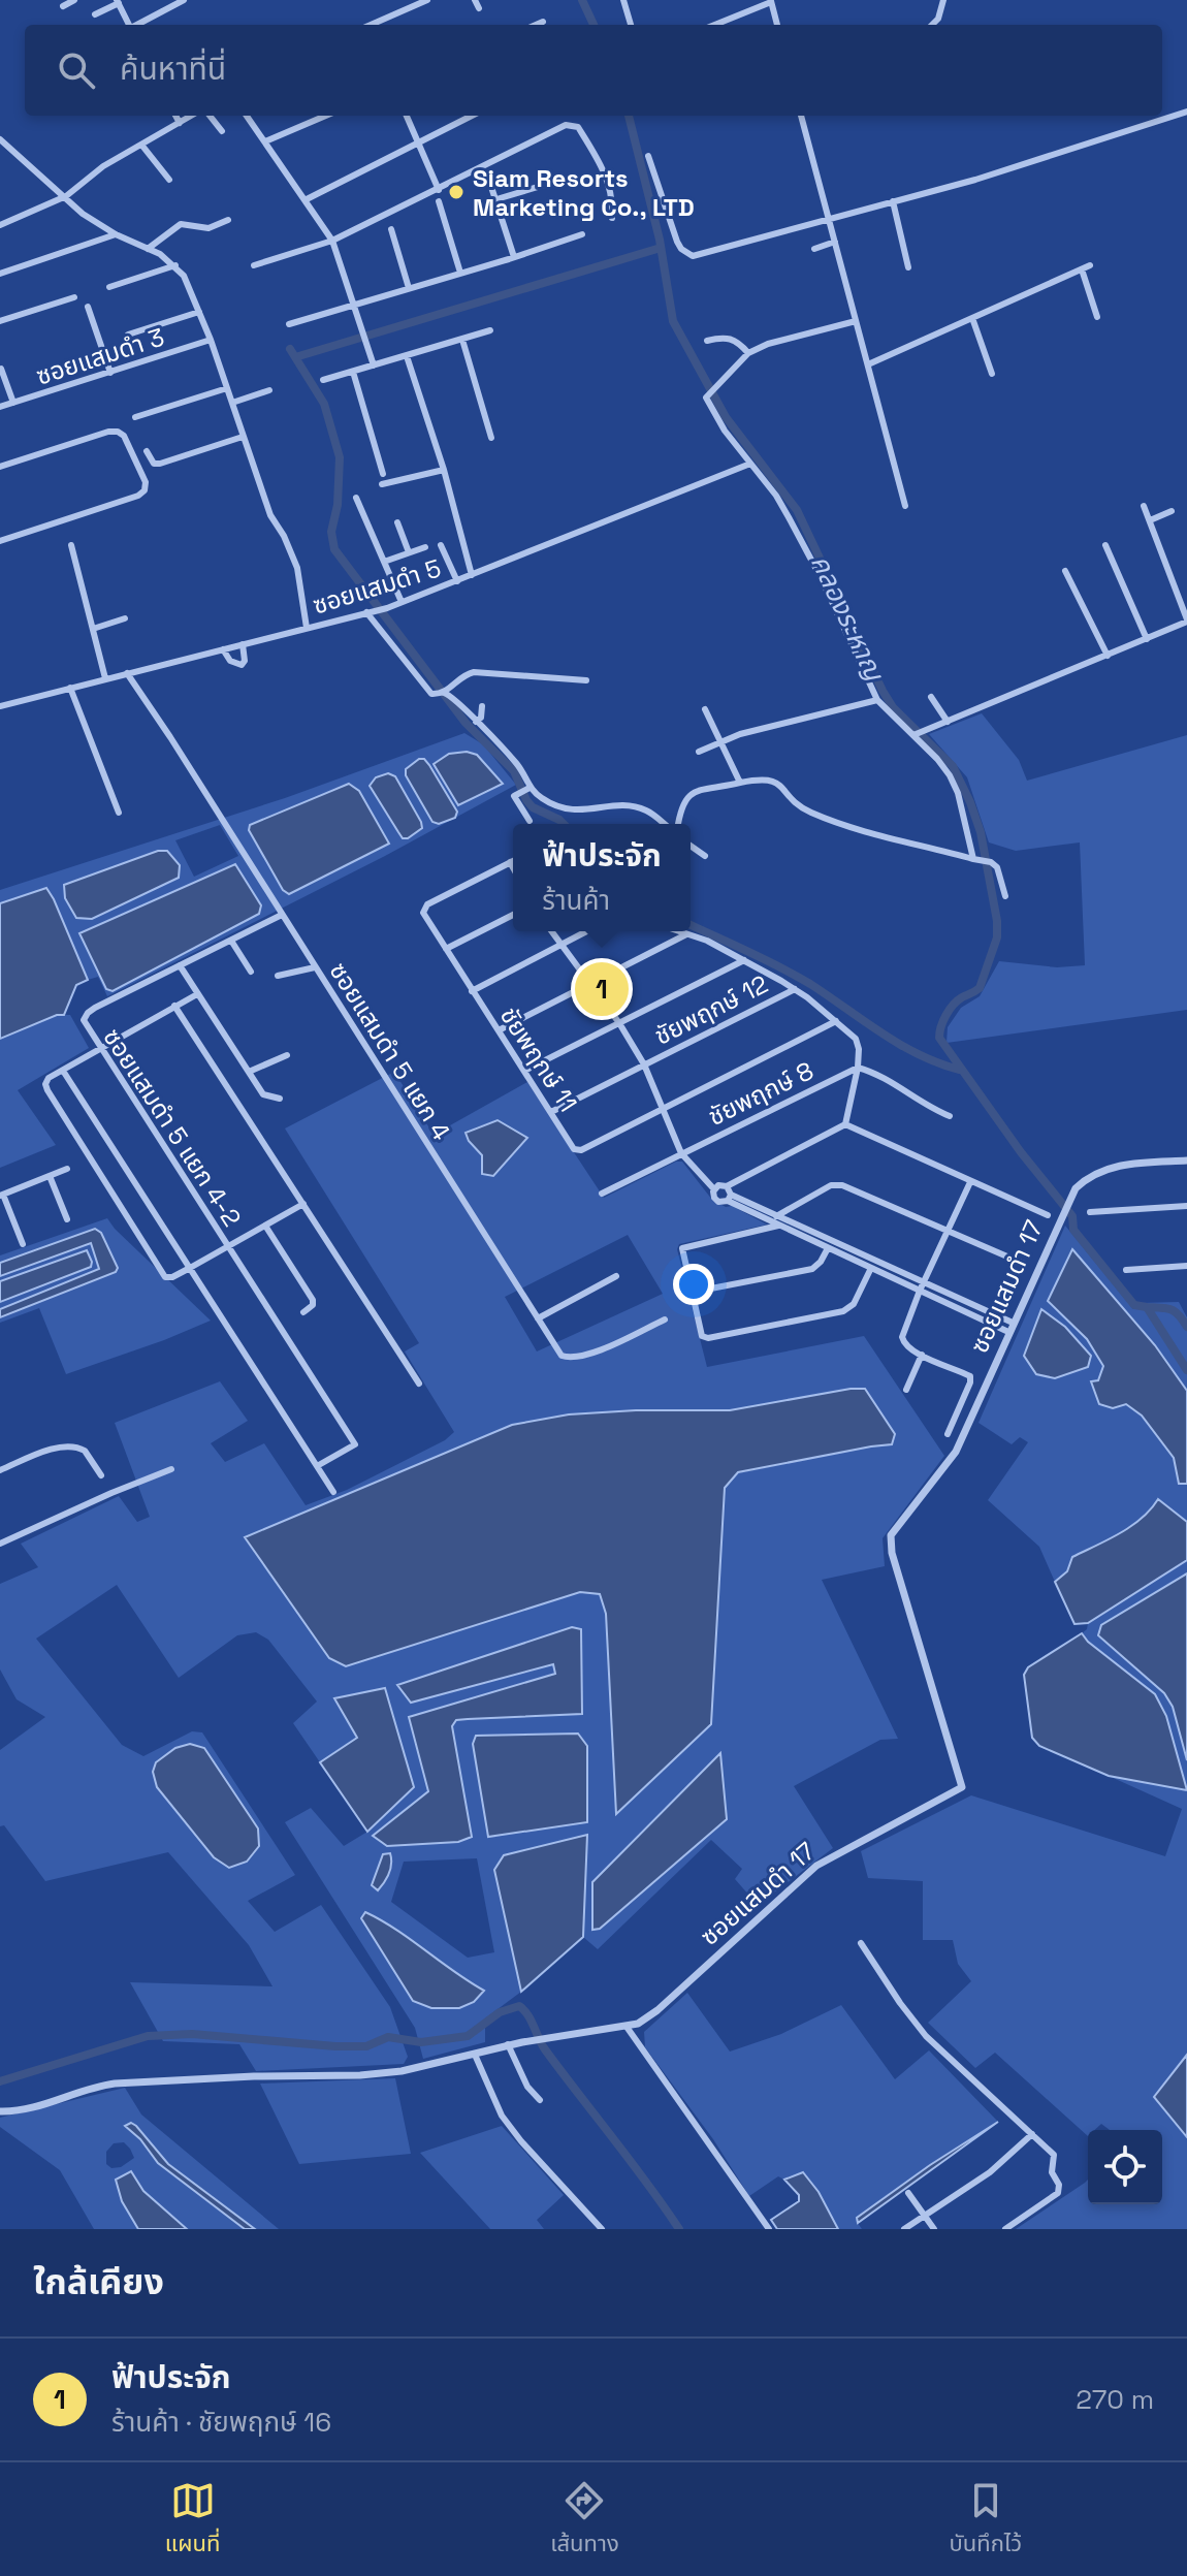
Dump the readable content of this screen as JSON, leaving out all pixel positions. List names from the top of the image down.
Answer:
{
  "streets": {
    "street": [
      "ซอยแสมดำ 3",
      "ซอยแสมดำ 5",
      "ชัยพฤกษ์ 12",
      "ซอยแสมดำ 5 แยก 4",
      "ชัยพฤกษ์ 11",
      "ชัยพฤกษ์ 8",
      "ซอยแสมดำ 5 แยก 4-2",
      "ซอยแสมดำ 17"
    ]
  },
  "crossings": [
    ["ซอยแสมดำ 5", "ซอยแสมดำ 5 แยก 4"],
    ["ชัยพฤกษ์ 12", "ชัยพฤกษ์ 11"],
    ["ซอยแสมดำ 5 แยก 4", "ซอยแสมดำ 5 แยก 4-2"]
  ],
  "water": ["คลองระหาญ"],
  "places": ["Siam Resorts Marketing Co., LTD"],
  "page": {
    "search": "ค้นหาที่นี่",
    "popup": ["ฟ้าประจัก", "ร้านค้า"],
    "pins": "1",
    "heading": "ใกล้เคียง",
    "list": [
      {
        "mark": "1",
        "name": "ฟ้าประจัก",
        "note": "ร้านค้า · ชัยพฤกษ์ 16",
        "value": "270 m"
      }
    ],
    "nav": ["แผนที่", "เส้นทาง", "บันทึกไว้"]
  }
}
